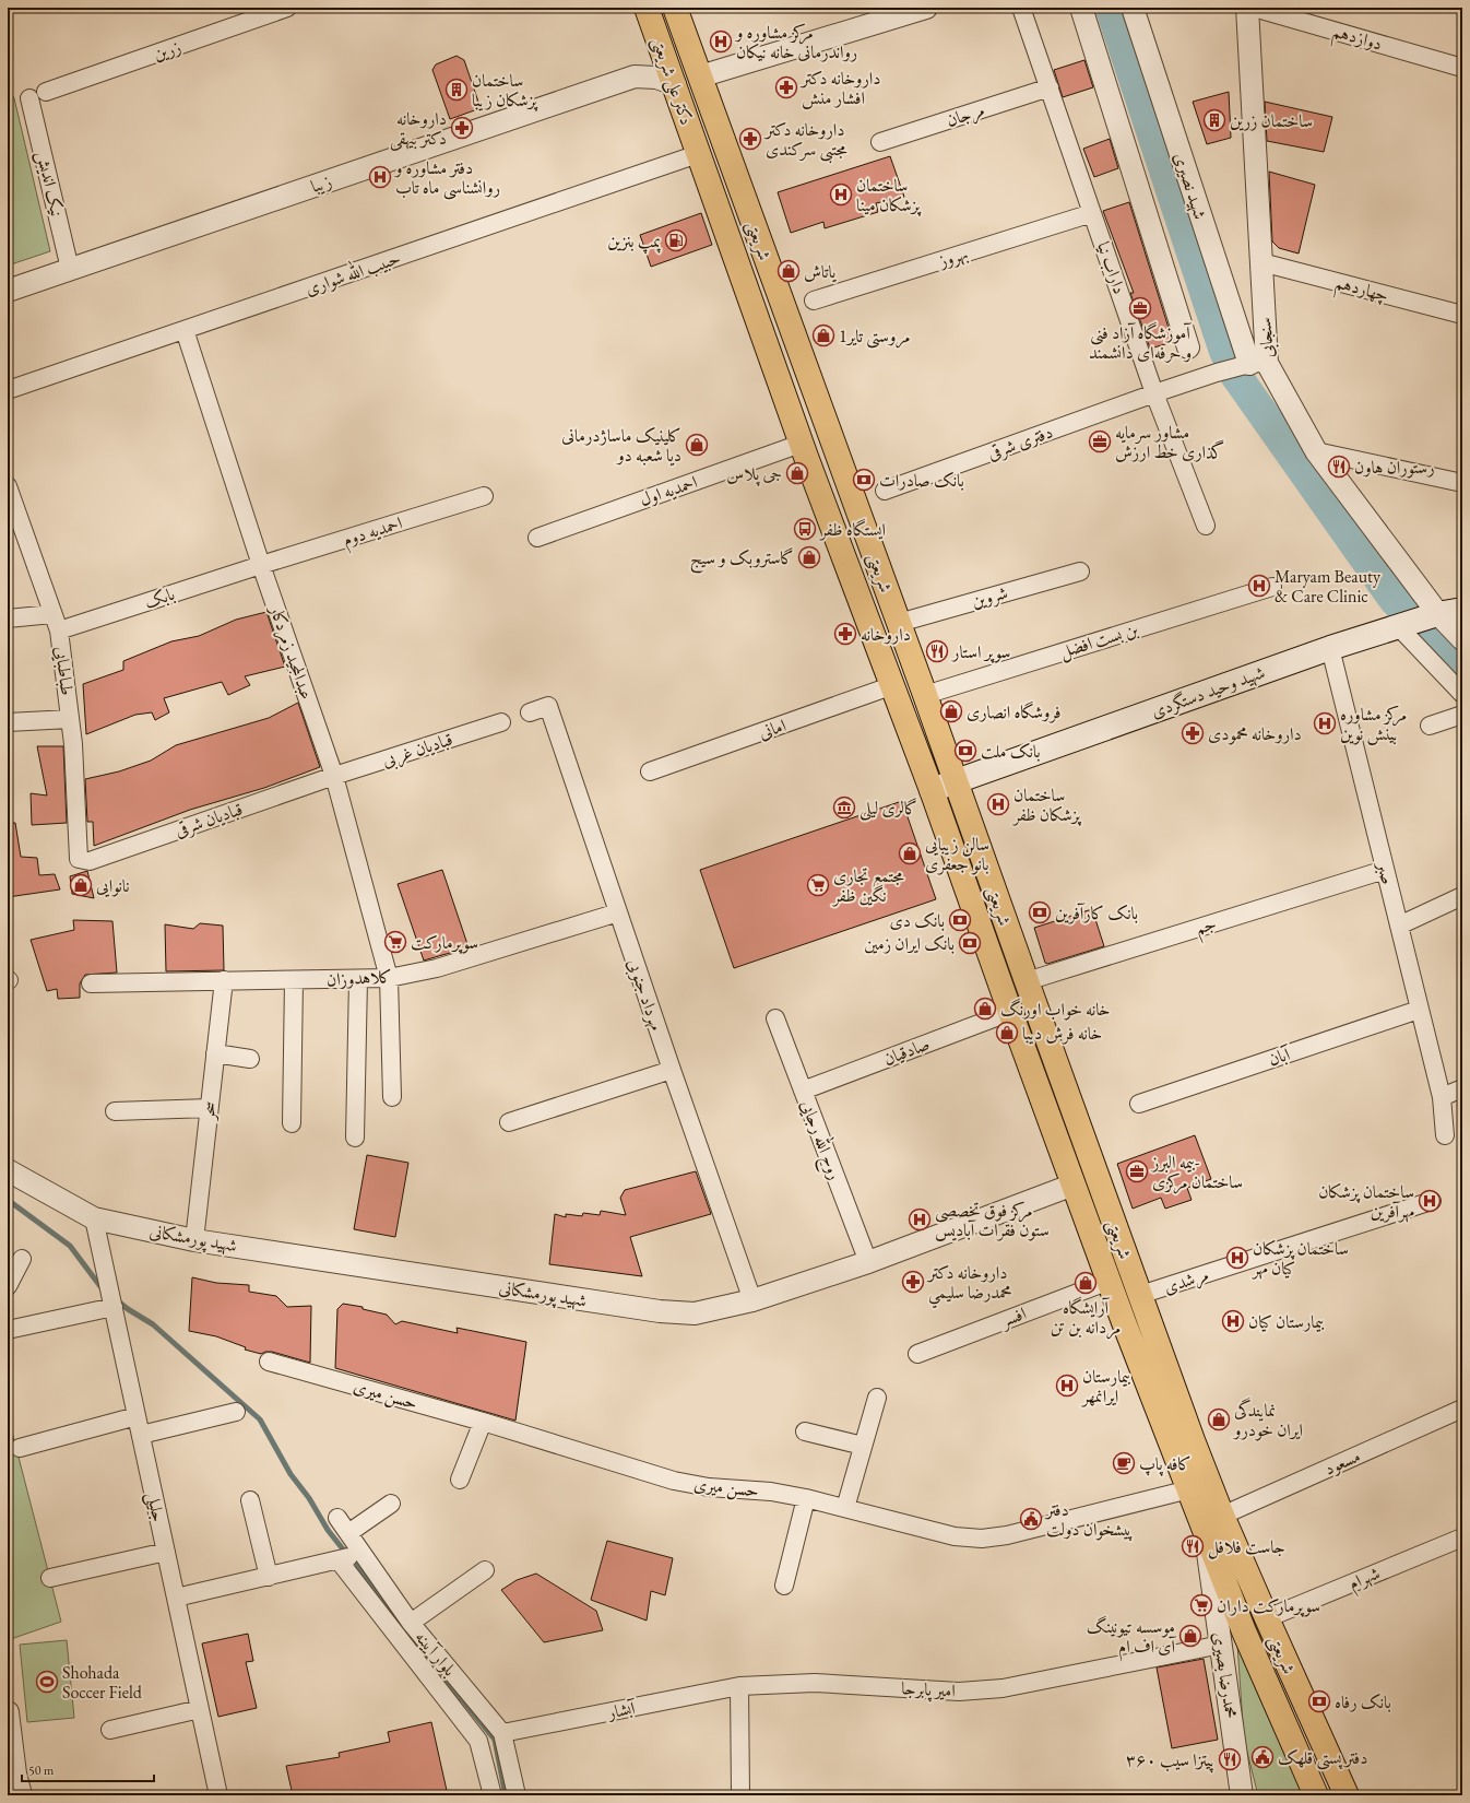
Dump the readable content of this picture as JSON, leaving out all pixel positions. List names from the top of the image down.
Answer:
{
  "streets": {
    "main road": ["دکتر علی شریعتی", "شریعتی", "شهید وحید دستگردی"],
    "street": [
      "دوازدهم",
      "زرین",
      "مرجان",
      "نیک اندیش",
      "زیبا",
      "شهید نصیری",
      "بهروز",
      "داراب نیا",
      "حبیب الله شواری",
      "چهاردهم",
      "سنجابی",
      "دفتری شرقی",
      "احمدیه اول",
      "احمدیه دوم",
      "شروین",
      "بابک",
      "بن بست افضل",
      "عبدالمجید زمردکار",
      "طباطبایی",
      "امانی",
      "قبادیان غربی",
      "قبادیان شرقی",
      "صبر",
      "جم",
      "کلاهدوزان",
      "مهرداد جنوبی",
      "صادقیان",
      "آبان",
      "سحر",
      "روح الله رجایی",
      "شهید پورمشکانی",
      "مرشدی",
      "افسر",
      "حسن میری",
      "مسعود",
      "جلیلی",
      "شهرام",
      "بلوار آیینه",
      "محمدرضا بصیری",
      "امیر پابرجا",
      "آبشار"
    ]
  },
  "crossings": [
    ["زرین", "نیک اندیش"],
    ["دکتر علی شریعتی", "زیبا"],
    ["دکتر علی شریعتی", "شریعتی"],
    ["دکتر علی شریعتی", "حبیب الله شواری"],
    ["مرجان", "داراب نیا"],
    ["نیک اندیش", "زیبا"],
    ["شهید نصیری", "سنجابی"],
    ["شهید نصیری", "دفتری شرقی"],
    ["شریعتی", "حبیب الله شواری"],
    ["شریعتی", "احمدیه اول"],
    ["شریعتی", "شروین"],
    ["شریعتی", "بن بست افضل"],
    ["شریعتی", "شهید وحید دستگردی"],
    ["شریعتی", "امانی"],
    ["شریعتی", "جم"],
    ["شریعتی", "صادقیان"],
    ["شریعتی", "شهید پورمشکانی"],
    ["شریعتی", "مرشدی"],
    ["شریعتی", "افسر"],
    ["شریعتی", "حسن میری"],
    ["شریعتی", "مسعود"],
    ["شریعتی", "شهرام"],
    ["شریعتی", "محمدرضا بصیری"],
    ["بهروز", "داراب نیا"],
    ["داراب نیا", "دفتری شرقی"],
    ["حبیب الله شواری", "عبدالمجید زمردکار"],
    ["چهاردهم", "سنجابی"],
    ["سنجابی", "دفتری شرقی"],
    ["سنجابی", "شهید وحید دستگردی"],
    ["احمدیه دوم", "بابک"],
    ["احمدیه دوم", "عبدالمجید زمردکار"],
    ["بابک", "عبدالمجید زمردکار"],
    ["بابک", "طباطبایی"],
    ["عبدالمجید زمردکار", "قبادیان غربی"],
    ["عبدالمجید زمردکار", "قبادیان شرقی"],
    ["عبدالمجید زمردکار", "کلاهدوزان"],
    ["طباطبایی", "قبادیان شرقی"],
    ["شهید وحید دستگردی", "صبر"],
    ["قبادیان غربی", "قبادیان شرقی"],
    ["صبر", "جم"],
    ["صبر", "آبان"],
    ["کلاهدوزان", "مهرداد جنوبی"],
    ["کلاهدوزان", "سحر"],
    ["مهرداد جنوبی", "شهید پورمشکانی"],
    ["صادقیان", "روح الله رجایی"],
    ["سحر", "شهید پورمشکانی"],
    ["روح الله رجایی", "شهید پورمشکانی"],
    ["شهید پورمشکانی", "جلیلی"],
    ["مسعود", "محمدرضا بصیری"],
    ["بلوار آیینه", "آبشار"],
    ["محمدرضا بصیری", "امیر پابرجا"],
    ["امیر پابرجا", "آبشار"]
  ],
  "places": {
    "hospital": [
      "مرکز مشاوره و رواندرمانی خانه نیکان",
      "دفتر مشاوره و روانشناسی ماه تاب",
      "ساختمان پزشكان مينا",
      "Maryam Beauty & Care Clinic",
      "مرکز مشاوره بینش نوین",
      "ساختمان پزشکان ظفر",
      "ساختمان پزشکان مهرآفرین",
      "مرکز فوق تخصصی ستون فقرات آبادیس",
      "ساختمان پزشکان کیان مهر",
      "بیمارستان کیان",
      "بیمارستان ایرانمهر"
    ],
    "pharmacy": [
      "داروخانه دکتر افشار منش",
      "داروخانه دکتر بیهقی",
      "داروخانه دکتر مجتبی سرکندی",
      "داروخانه",
      "داروخانه محمودی",
      "داروخانه دكتر محمدرضا سليمي"
    ],
    "building": ["ساختمان پزشکان زیبا", "ساختمان زرین"],
    "fuel station": ["پمپ بنزین"],
    "shop": [
      "یاتاش",
      "مروستی تایر1",
      "کلینیک ماساژدرمانی دیا شعبه دو",
      "جی پلاس",
      "گاستروبک و سیج",
      "فروشگاه انصاری",
      "سالن زیبایی بانو جعفری",
      "نانوایی",
      "خانه خواب اورنگ",
      "خانه فرش دیبا",
      "آرایشگاه مردانه بن تن",
      "نمایندگی ایران خودرو",
      "موسسه تیونینگ آی اف ام"
    ],
    "office": ["آموزشگاه آزاد فنی و حرفه‌ای دانشمند", "مشاور سرمایه‌ گذاری خط ارزش", "بیمه البرز- ساختمان مرکزی"],
    "restaurant": [
      "رستوران هاون",
      "سوپر استار",
      "جاست فلافل",
      "پیتزا سیب ٣۶٠"
    ],
    "bank": [
      "بانک صادرات",
      "بانک ملت",
      "بانک کارآفرین",
      "بانک دی",
      "بانک ایران زمین",
      "بانک رفاه"
    ],
    "bus stop": ["ایستگاه ظفر"],
    "museum": ["گالری لیلی"],
    "supermarket": ["مجتمع تجاری نگین ظفر", "سوپرمارکت", "سوپرمارکت داران"],
    "cafe": ["کافه پاپ"],
    "public building": ["دفتر پیشخوان دولت", "دفتر پستی قلهک"],
    "sports": ["Shohada Soccer Field"]
  },
  "scale_bar": "50 m"
}
